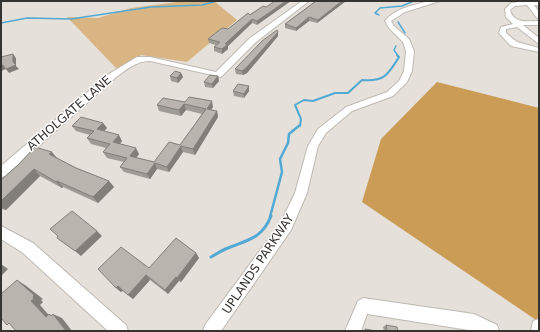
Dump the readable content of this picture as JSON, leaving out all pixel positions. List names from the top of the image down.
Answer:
{
  "streets": {
    "street": ["ATHOLGATE LANE", "UPLANDS PARKWAY"]
  }
}
